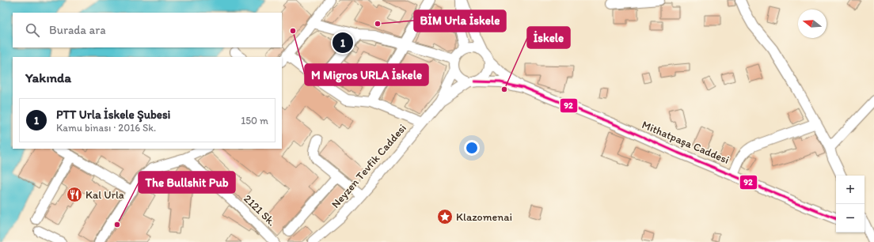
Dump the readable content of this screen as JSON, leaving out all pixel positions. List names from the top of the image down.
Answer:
{
  "streets": {
    "street": ["Mithatpaşa Caddesi", "Neyzen Tevfik Caddesi", "2121 Sk."]
  },
  "places": {
    "other": [
      "BİM Urla İskele",
      "M Migros URLA İskele",
      "İskele",
      "The Bullshit Pub"
    ],
    "restaurant": ["Kal Urla"],
    "place": ["Klazomenai"]
  },
  "lines": ["transit line 92"],
  "north": "left",
  "page": {
    "search": "Burada ara",
    "pins": "1",
    "heading": "Yakında",
    "list": [
      {
        "mark": "1",
        "name": "PTT Urla İskele Şubesi",
        "note": "Kamu binası · 2016 Sk.",
        "value": "150 m"
      }
    ],
    "map_buttons": ["+", "−"]
  }
}
